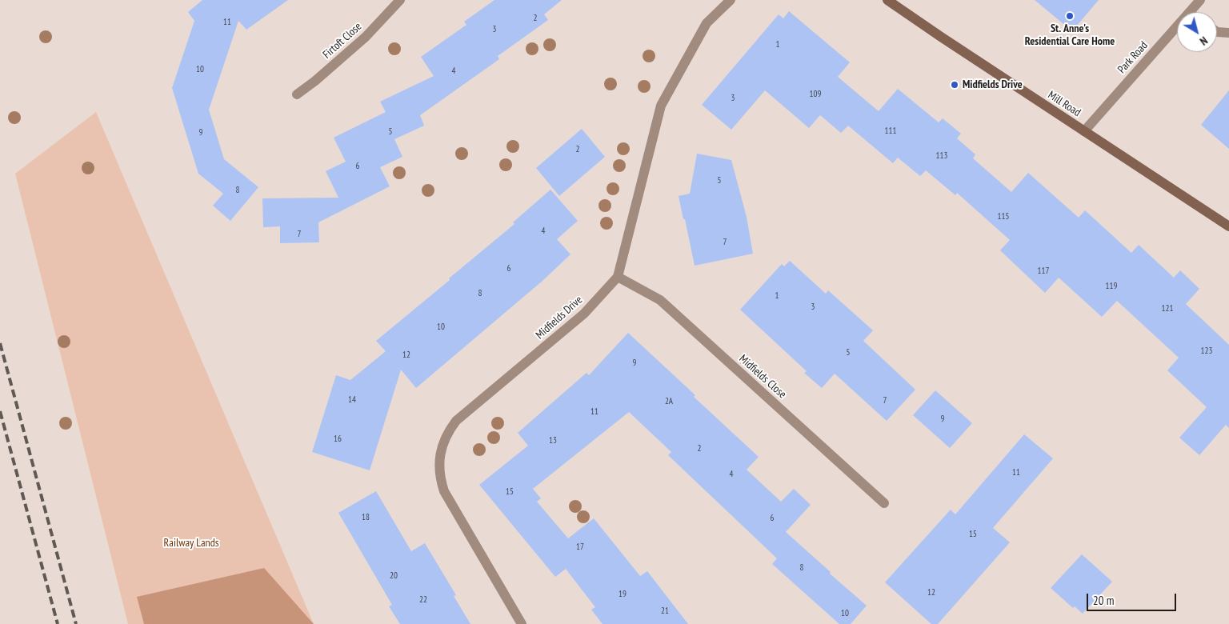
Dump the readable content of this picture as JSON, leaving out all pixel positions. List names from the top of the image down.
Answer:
{
  "streets": {
    "street": [
      "Firtoft Close",
      "Park Road",
      "Mill Road",
      "Midfields Drive",
      "Midfields Close"
    ]
  },
  "crossings": [
    ["Park Road", "Mill Road"],
    ["Midfields Drive", "Midfields Close"]
  ],
  "parks": ["Railway Lands"],
  "places": ["St. Anne's Residential Care Home", "Midfields Drive"],
  "house_numbers": [
    "2",
    "11",
    "3",
    "1",
    "10",
    "4",
    "109",
    "3",
    "111",
    "5",
    "9",
    "2",
    "113",
    "6",
    "5",
    "8",
    "115",
    "4",
    "7",
    "7",
    "6",
    "117",
    "119",
    "8",
    "1",
    "3",
    "121",
    "10",
    "123",
    "5",
    "12",
    "9",
    "14",
    "7",
    "2A",
    "11",
    "9",
    "16",
    "13",
    "2",
    "11",
    "4",
    "15",
    "18",
    "6",
    "15",
    "17",
    "8",
    "20",
    "12",
    "19",
    "22",
    "21",
    "10"
  ],
  "scale_bar": "20 m",
  "north": "bottom right"
}
